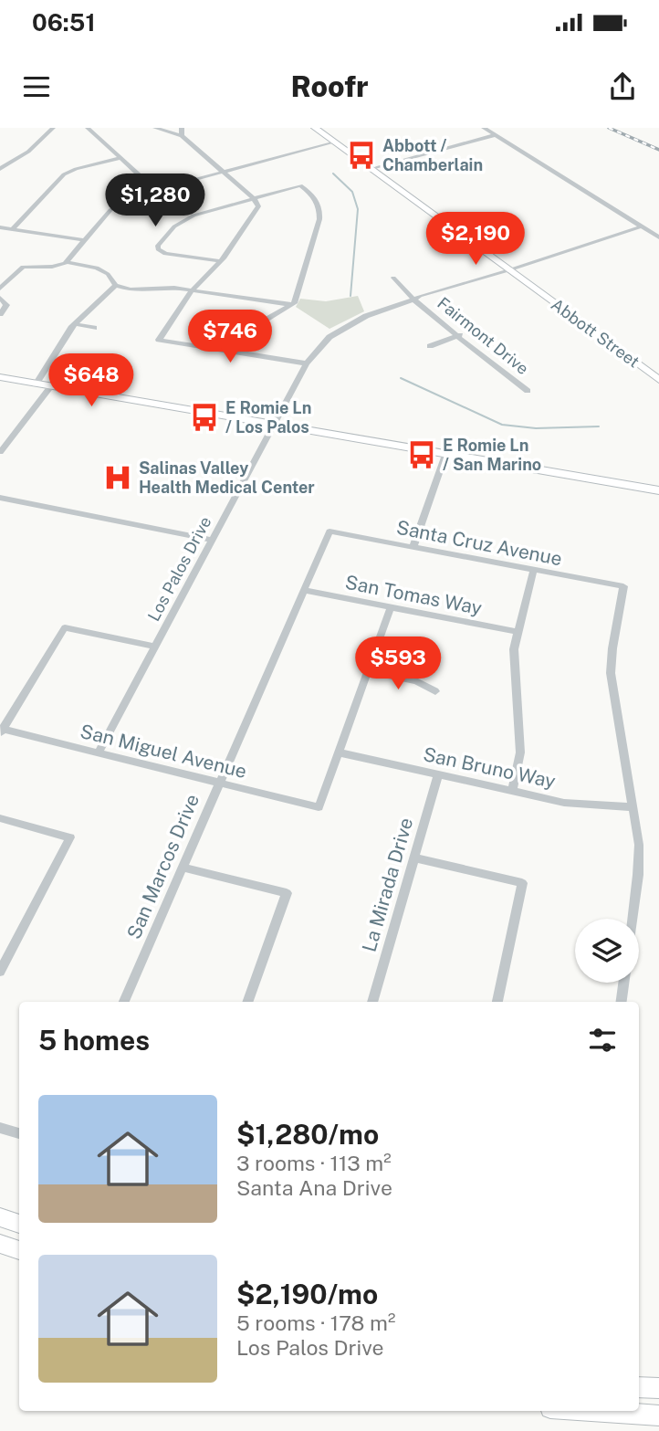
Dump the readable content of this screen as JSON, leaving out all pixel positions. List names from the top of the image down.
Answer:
{
  "streets": {
    "main road": ["Abbott Street"],
    "street": [
      "Fairmont Drive",
      "Santa Cruz Avenue",
      "Los Palos Drive",
      "San Tomas Way",
      "San Miguel Avenue",
      "San Bruno Way",
      "San Marcos Drive",
      "La Mirada Drive"
    ]
  },
  "crossings": [
    ["Abbott Street", "Los Palos Drive"],
    ["Fairmont Drive", "Los Palos Drive"],
    ["Santa Cruz Avenue", "San Bruno Way"],
    ["Santa Cruz Avenue", "San Marcos Drive"],
    ["Los Palos Drive", "San Miguel Avenue"],
    ["San Tomas Way", "San Marcos Drive"],
    ["San Miguel Avenue", "San Bruno Way"],
    ["San Miguel Avenue", "San Marcos Drive"],
    ["San Bruno Way", "La Mirada Drive"]
  ],
  "places": {
    "bus stop": ["Abbott / Chamberlain", "E Romie Ln / Los Palos", "E Romie Ln / San Marino"],
    "hospital": ["Salinas Valley Health Medical Center"]
  },
  "page": {
    "status": "06:51",
    "header": "Roofr",
    "price": [
      "$1,280",
      "$2,190",
      "$746",
      "$648",
      "$593"
    ],
    "heading": "5 homes",
    "list": [
      {
        "name": "$1,280/mo",
        "note": "3 rooms · 113 m² · Santa Ana Drive"
      },
      {
        "name": "$2,190/mo",
        "note": "5 rooms · 178 m² · Los Palos Drive"
      }
    ]
  }
}
